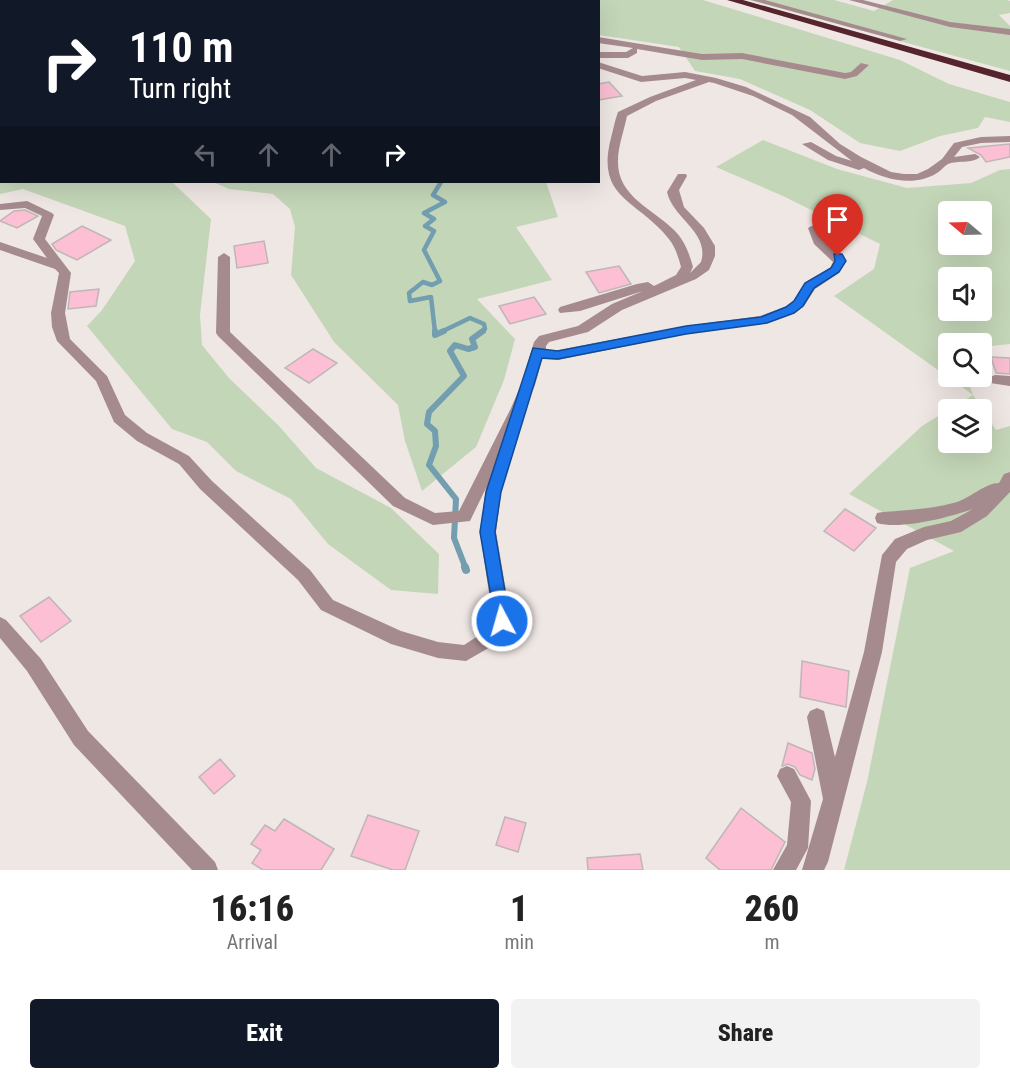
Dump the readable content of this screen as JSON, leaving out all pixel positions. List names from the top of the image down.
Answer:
{
  "north": "left",
  "page": {
    "turn": ["110 m", "Turn right"],
    "eta": [
      "16:16",
      "Arrival",
      "1",
      "min",
      "260",
      "m"
    ],
    "buttons": ["Exit", "Share"]
  }
}
